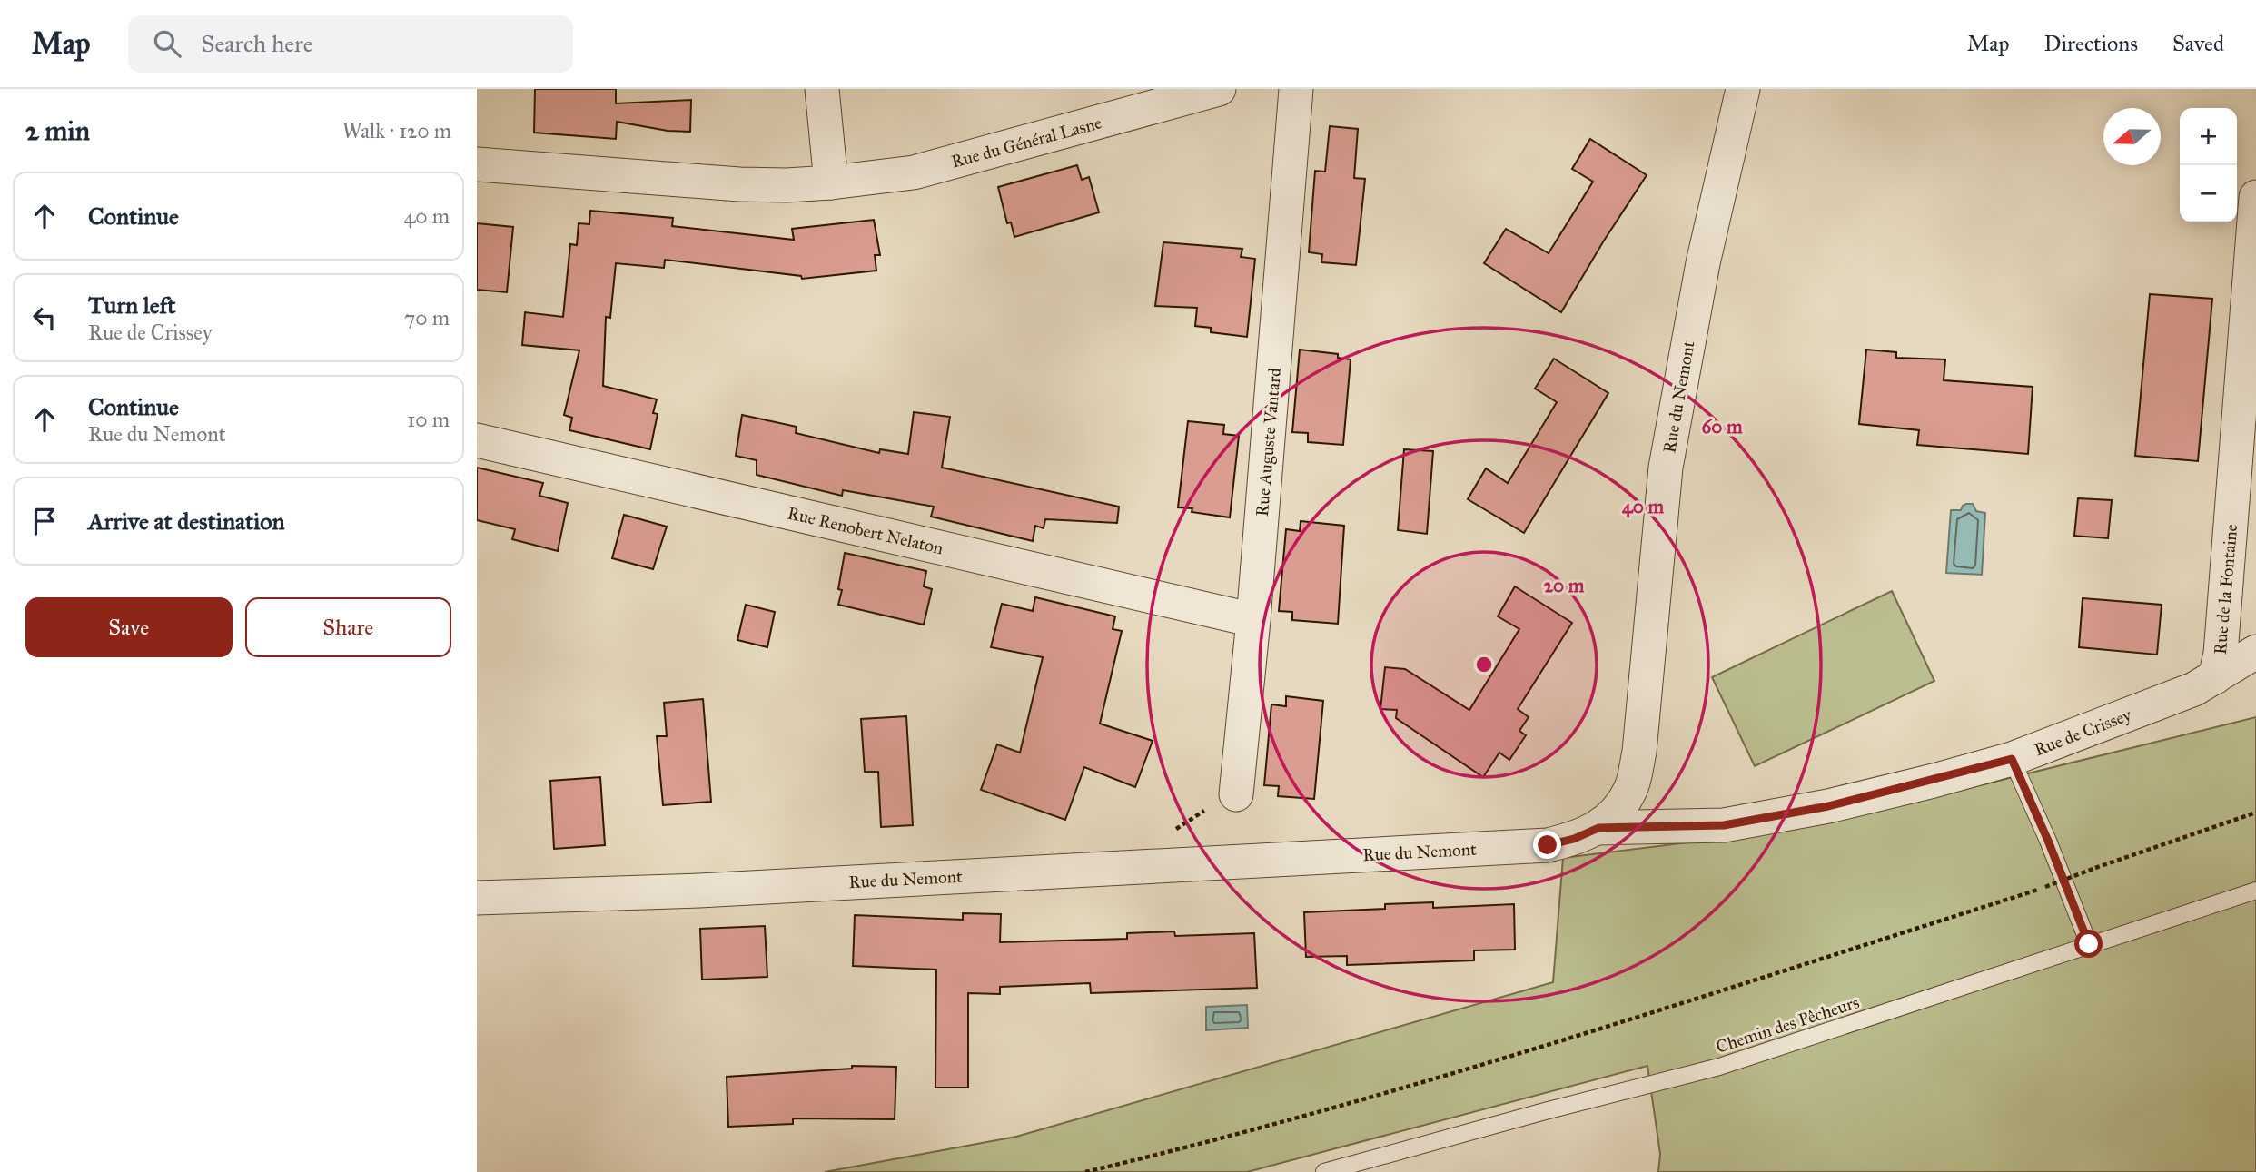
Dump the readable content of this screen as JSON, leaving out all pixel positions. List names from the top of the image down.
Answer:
{
  "streets": {
    "street": [
      "Rue du Général Lasne",
      "Rue du Nemont",
      "Rue Auguste Vantard",
      "Rue Renobert Nelaton",
      "Rue de la Fontaine",
      "Rue de Crissey"
    ],
    "lane": ["Chemin des Pêcheurs"]
  },
  "crossings": [
    ["Rue du Nemont", "Rue de Crissey"],
    ["Rue Auguste Vantard", "Rue Renobert Nelaton"],
    ["Rue de la Fontaine", "Rue de Crissey"]
  ],
  "north": "left",
  "page": {
    "header": "Map",
    "search": "Search here",
    "nav": ["Map", "Directions", "Saved"],
    "heading": ["2 min", "Walk · 120 m"],
    "map_buttons": ["+", "−"],
    "list": [
      ["Continue", "40 m"],
      ["Turn left", "Rue de Crissey", "70 m"],
      ["Continue", "Rue du Nemont", "10 m"],
      "Arrive at destination"
    ],
    "buttons": ["Save", "Share"]
  },
  "rings": ["60 m", "40 m", "20 m"]
}
